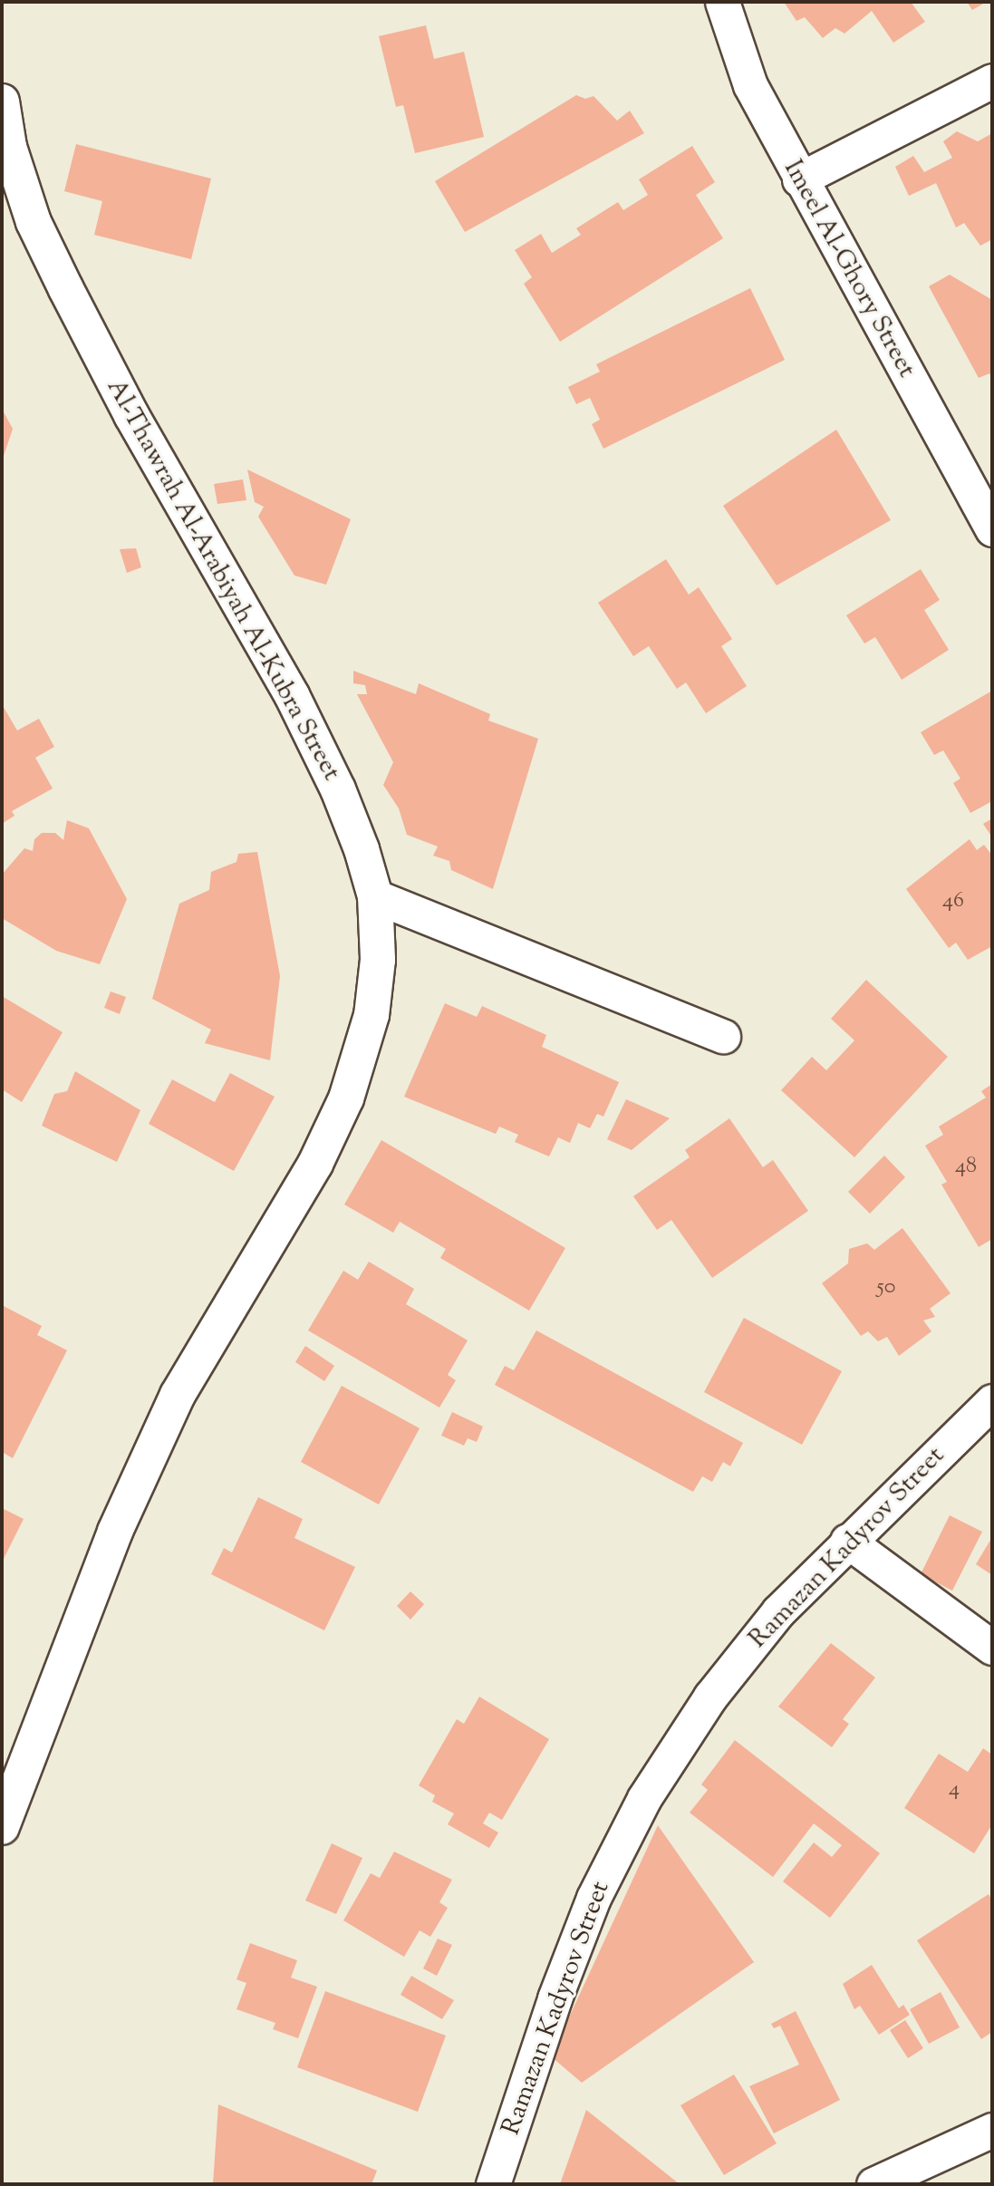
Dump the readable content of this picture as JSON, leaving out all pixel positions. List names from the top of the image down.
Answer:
{
  "streets": {
    "street": ["Imeel Al-Ghory Street", "Al-Thawrah Al-Arabiyah Al-Kubra Street", "Ramazan Kadyrov Street"]
  },
  "house_numbers": [
    "46",
    "48",
    "50",
    "4"
  ]
}
